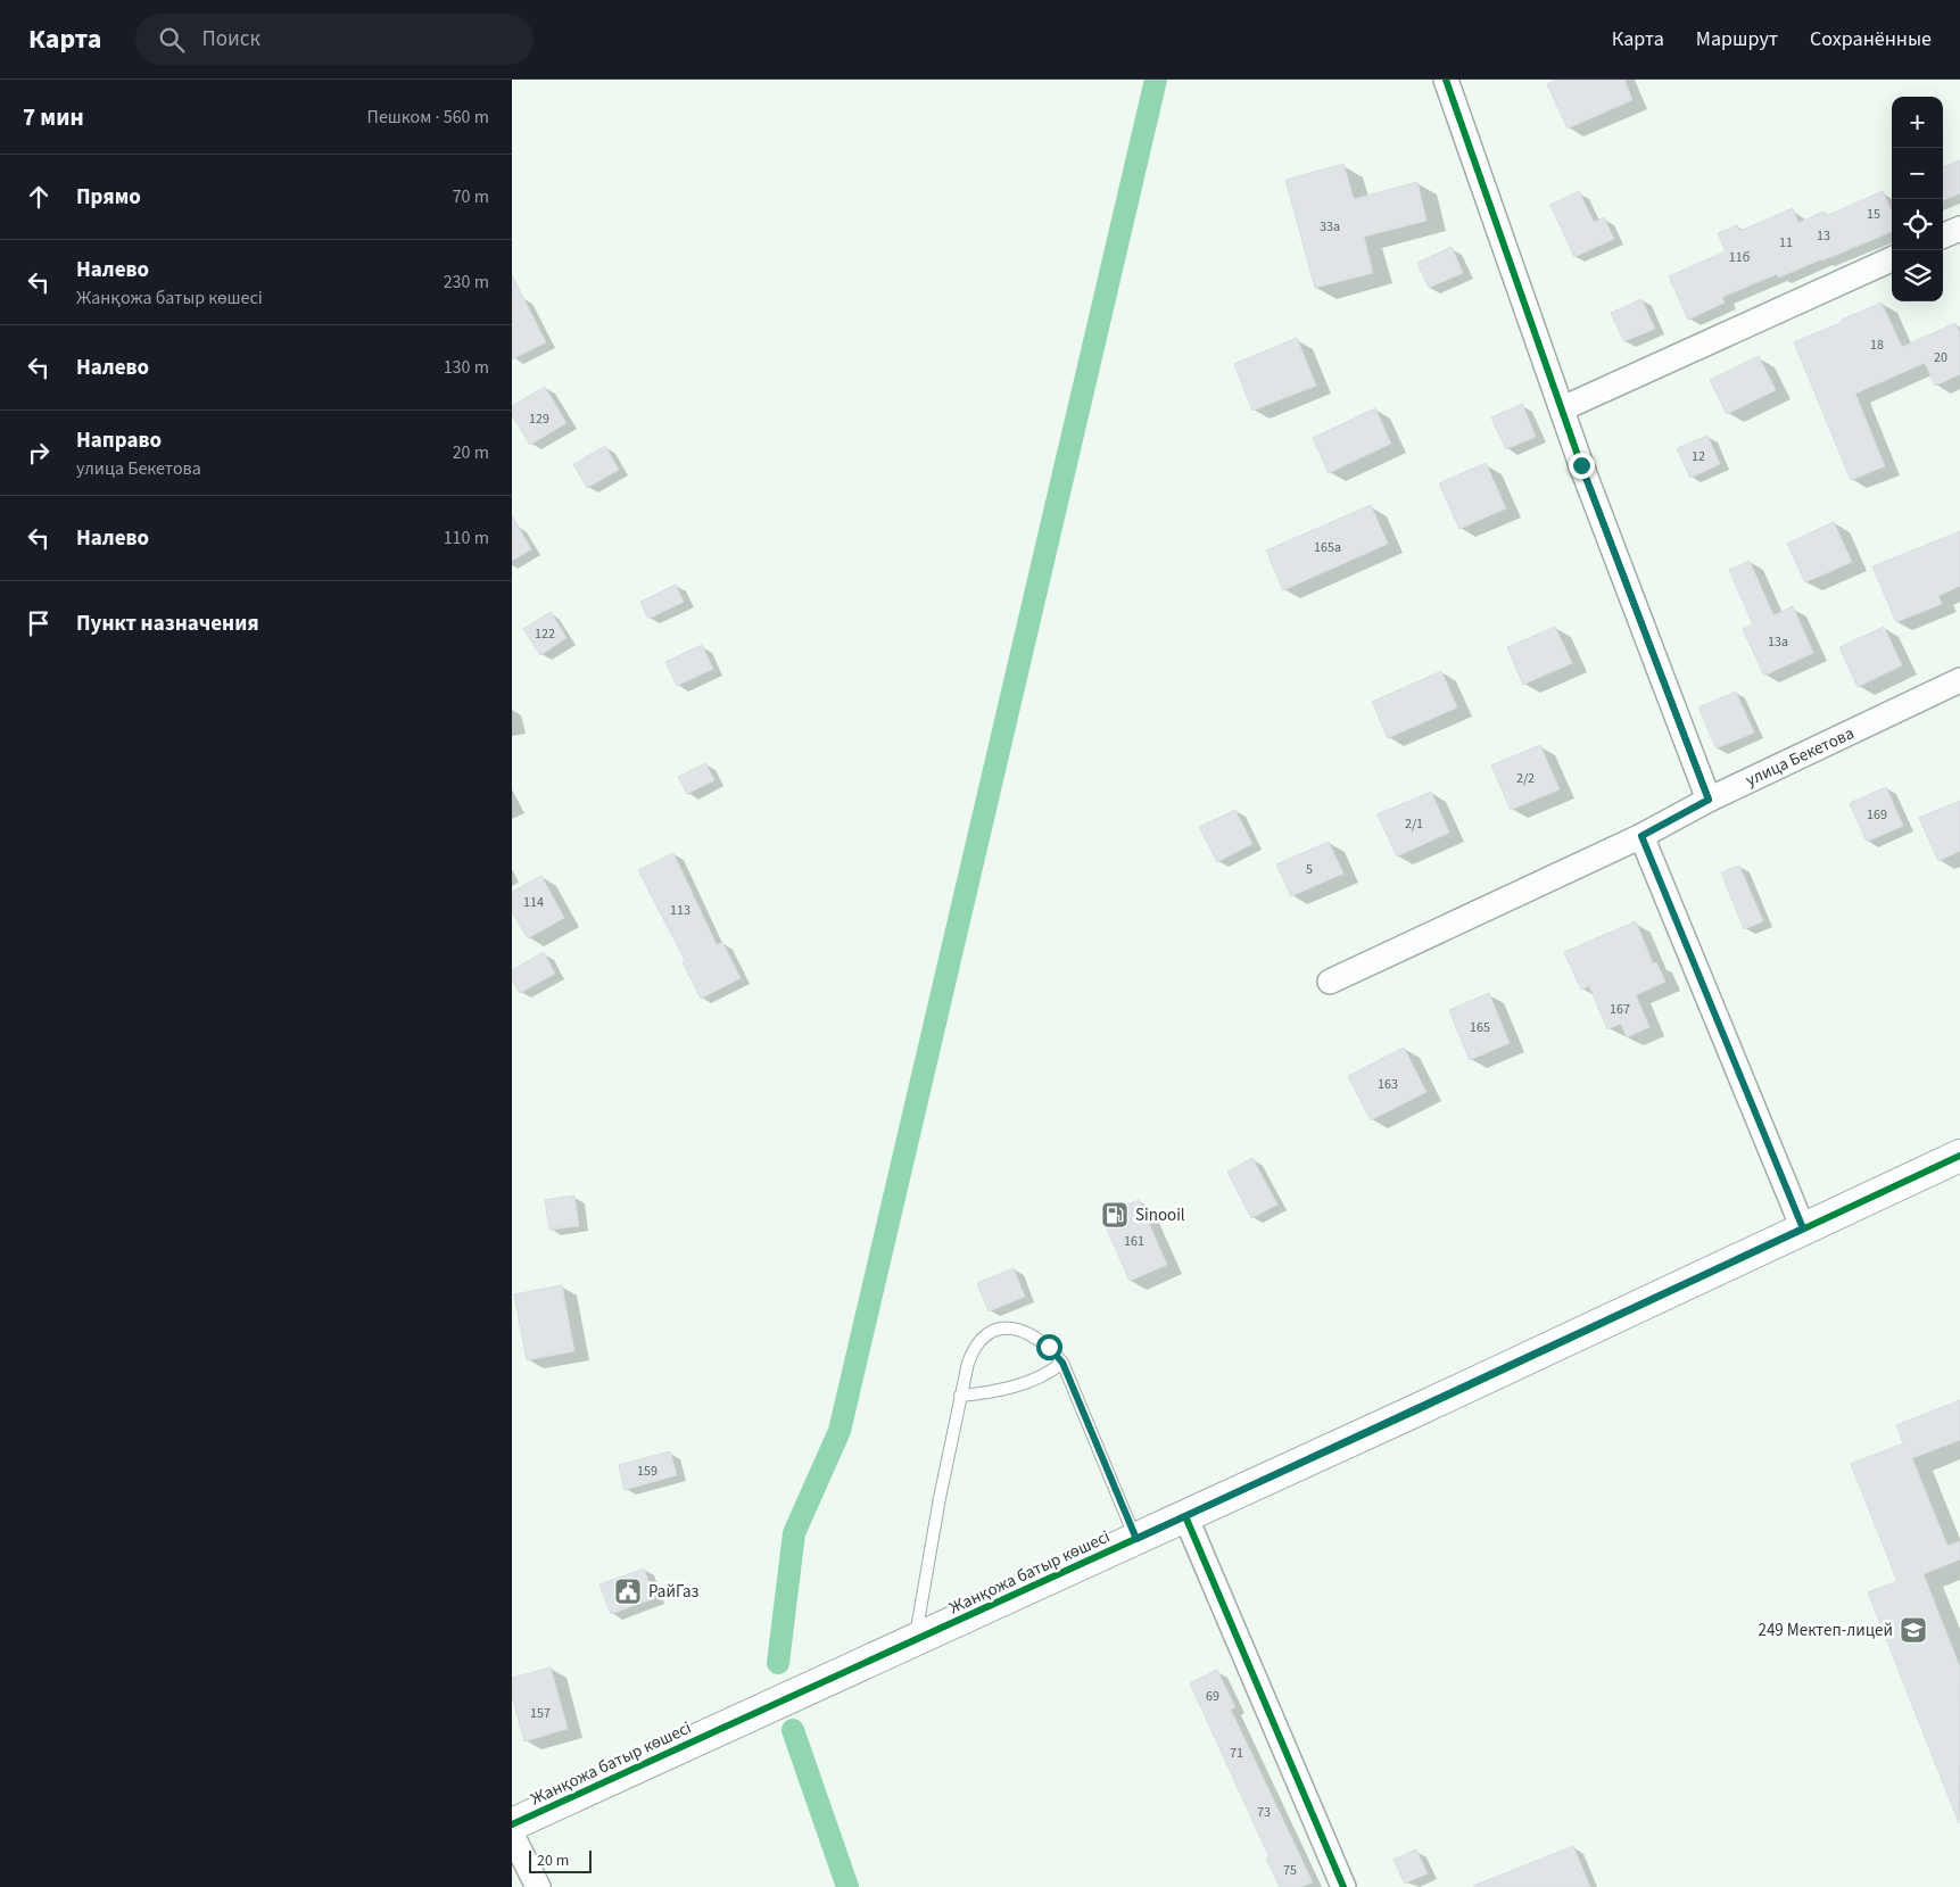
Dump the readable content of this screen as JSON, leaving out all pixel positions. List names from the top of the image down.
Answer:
{
  "streets": {
    "street": ["улица Бекетова", "Жанқожа батыр көшесі"]
  },
  "places": {
    "fuel station": ["Sinooil"],
    "public building": ["РайГаз"],
    "school or university": ["249 Мектеп-лицей"]
  },
  "house_numbers": [
    "15",
    "33а",
    "13",
    "11",
    "11б",
    "18",
    "20",
    "129",
    "12",
    "165а",
    "122",
    "13а",
    "2/2",
    "169",
    "2/1",
    "5",
    "114",
    "113",
    "167",
    "165",
    "163",
    "161",
    "159",
    "69",
    "157",
    "71",
    "73",
    "75"
  ],
  "scale_bar": "20 m",
  "page": {
    "header": "Карта",
    "search": "Поиск",
    "nav": ["Карта", "Маршрут", "Сохранённые"],
    "heading": ["7 мин", "Пешком · 560 m"],
    "map_buttons": ["+", "−"],
    "list": [
      ["Прямо", "70 m"],
      ["Налево", "Жанқожа батыр көшесі", "230 m"],
      ["Налево", "130 m"],
      ["Направо", "улица Бекетова", "20 m"],
      ["Налево", "110 m"],
      "Пункт назначения"
    ],
    "scale": "20 m"
  }
}
